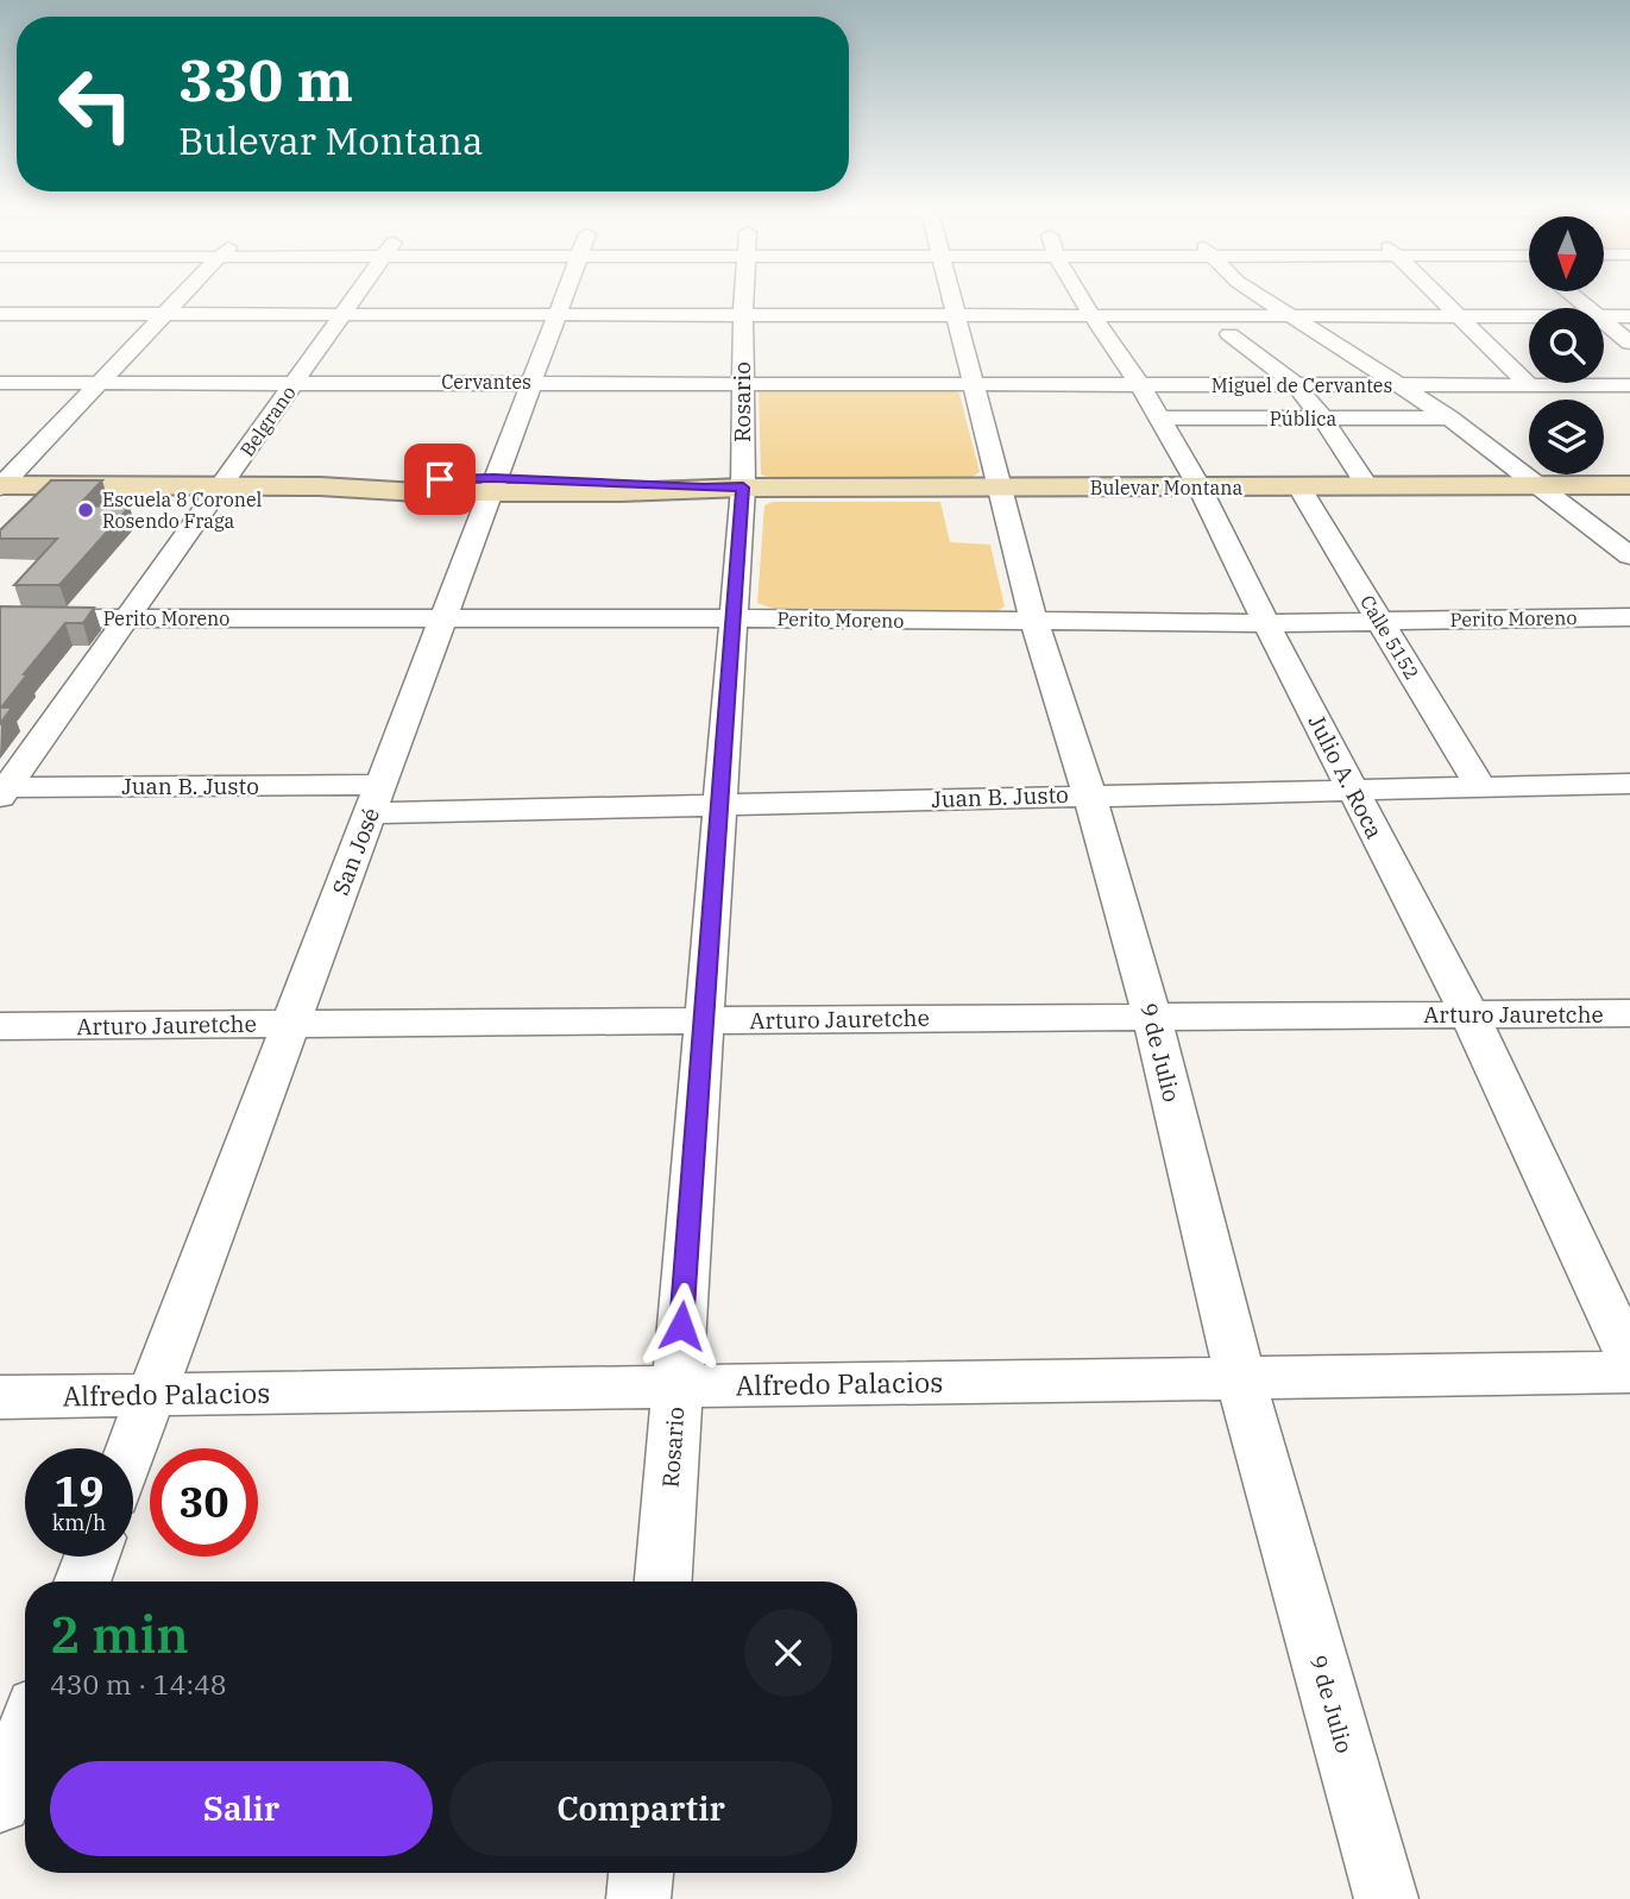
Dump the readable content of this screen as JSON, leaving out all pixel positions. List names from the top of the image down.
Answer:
{
  "streets": {
    "main road": ["Bulevar Montana"],
    "street": [
      "Cervantes",
      "Miguel de Cervantes",
      "Rosario",
      "Pública",
      "Belgrano",
      "Perito Moreno",
      "Calle 5152",
      "Julio A. Roca",
      "Juan B. Justo",
      "San José",
      "Arturo Jauretche",
      "9 de Julio",
      "Alfredo Palacios"
    ]
  },
  "crossings": [
    ["Cervantes", "Miguel de Cervantes"],
    ["Cervantes", "Rosario"],
    ["Cervantes", "Belgrano"],
    ["Cervantes", "San José"],
    ["Cervantes", "9 de Julio"],
    ["Miguel de Cervantes", "Julio A. Roca"],
    ["Miguel de Cervantes", "9 de Julio"],
    ["Rosario", "Bulevar Montana"],
    ["Rosario", "Perito Moreno"],
    ["Rosario", "Juan B. Justo"],
    ["Rosario", "Arturo Jauretche"],
    ["Rosario", "Alfredo Palacios"],
    ["Pública", "Julio A. Roca"],
    ["Belgrano", "Bulevar Montana"],
    ["Belgrano", "Perito Moreno"],
    ["Belgrano", "Juan B. Justo"],
    ["Bulevar Montana", "Calle 5152"],
    ["Bulevar Montana", "Julio A. Roca"],
    ["Bulevar Montana", "San José"],
    ["Bulevar Montana", "9 de Julio"],
    ["Perito Moreno", "Calle 5152"],
    ["Perito Moreno", "Julio A. Roca"],
    ["Perito Moreno", "San José"],
    ["Perito Moreno", "9 de Julio"],
    ["Calle 5152", "Juan B. Justo"],
    ["Julio A. Roca", "Juan B. Justo"],
    ["Julio A. Roca", "Arturo Jauretche"],
    ["Juan B. Justo", "San José"],
    ["Juan B. Justo", "9 de Julio"],
    ["San José", "Arturo Jauretche"],
    ["San José", "Alfredo Palacios"],
    ["Arturo Jauretche", "9 de Julio"],
    ["9 de Julio", "Alfredo Palacios"]
  ],
  "places": ["Escuela 8 Coronel Rosendo Fraga"],
  "north": "bottom",
  "page": {
    "turn": ["330 m", "Bulevar Montana"],
    "speed": "19 km/h",
    "limit": "30",
    "heading": ["2 min", "430 m · 14:48"],
    "buttons": ["Salir", "Compartir"]
  }
}
